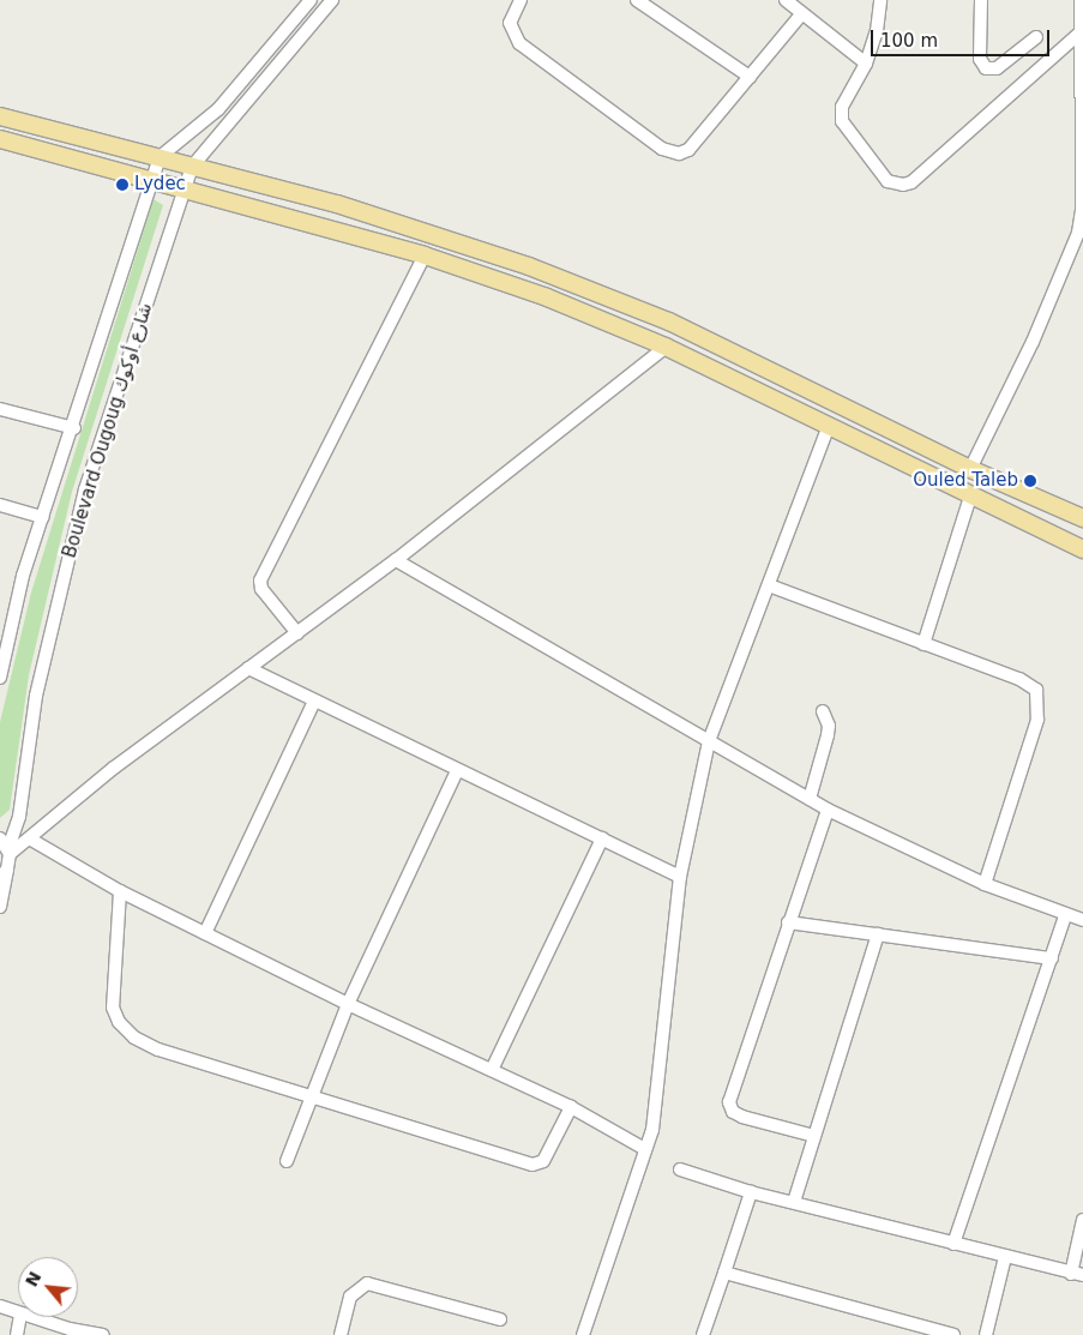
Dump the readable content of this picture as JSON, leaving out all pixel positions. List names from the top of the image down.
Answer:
{
  "streets": {
    "street": ["Boulevard Ougoug شارع أوكوك"]
  },
  "places": ["Lydec", "Ouled Taleb"],
  "scale_bar": "100 m",
  "north": "top left"
}
